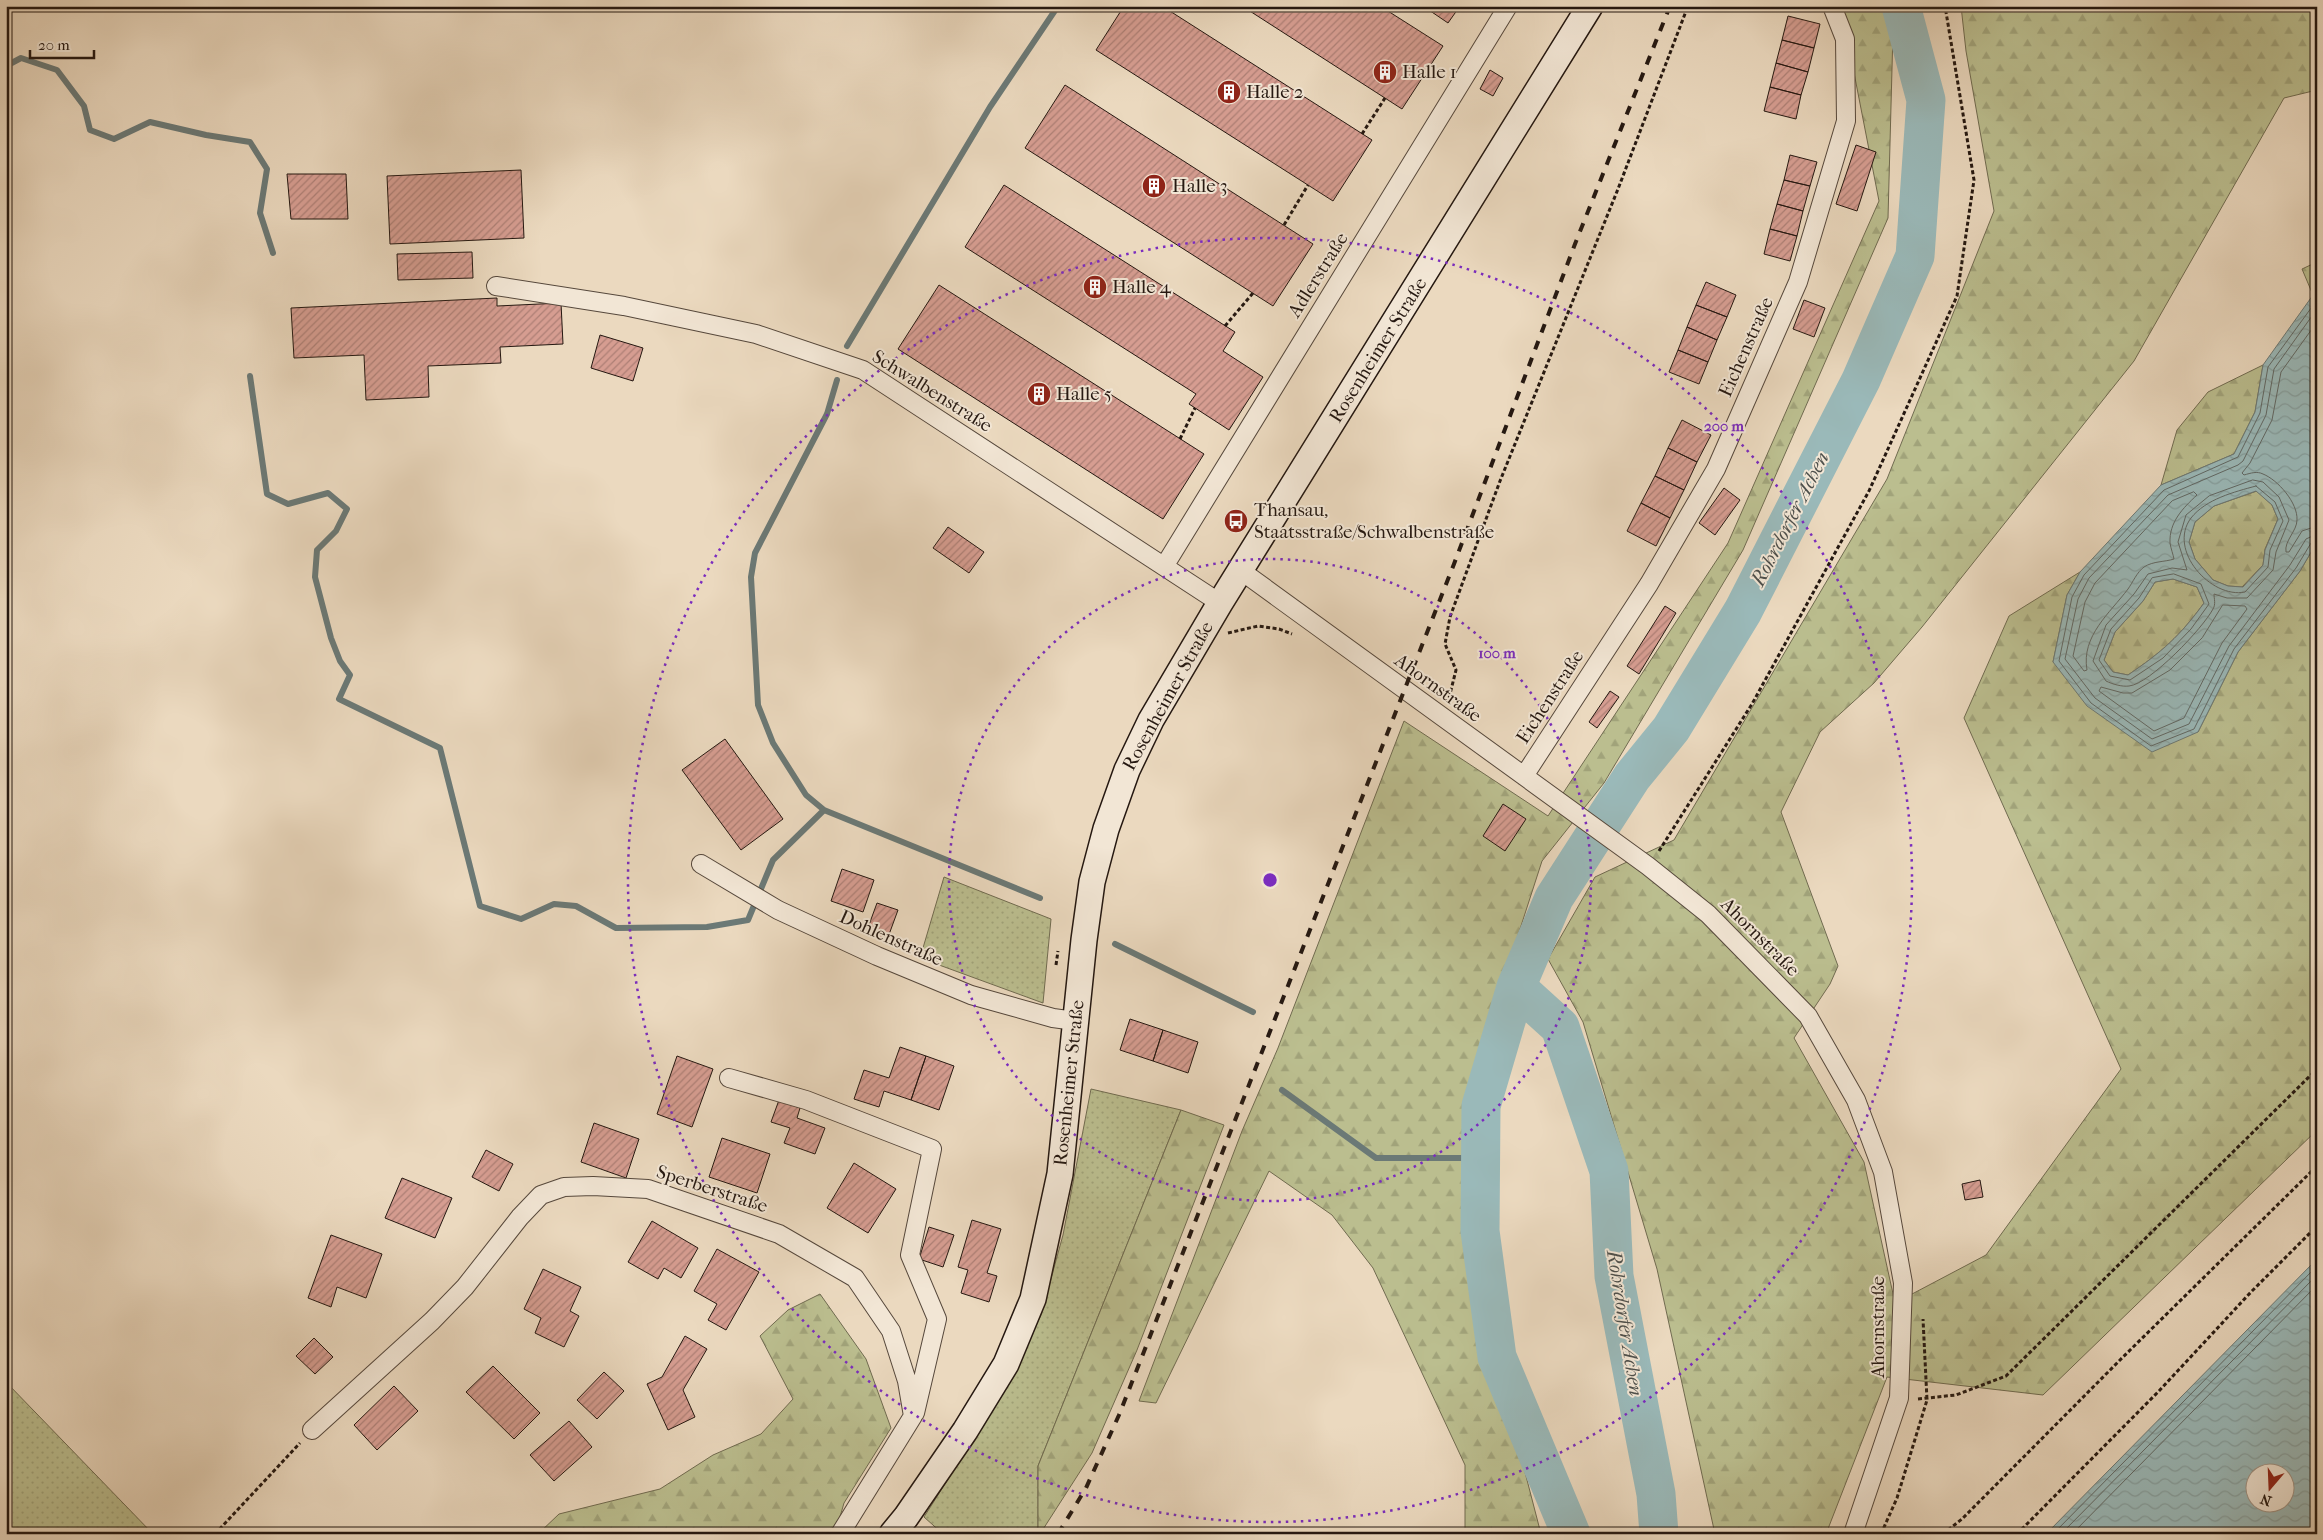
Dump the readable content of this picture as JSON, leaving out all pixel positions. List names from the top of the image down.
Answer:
{
  "streets": {
    "main road": ["Rosenheimer Straße"],
    "street": [
      "Adlerstraße",
      "Eichenstraße",
      "Schwalbenstraße",
      "Ahornstraße",
      "Dohlenstraße",
      "Sperberstraße"
    ]
  },
  "crossings": [
    ["Adlerstraße", "Schwalbenstraße"],
    ["Eichenstraße", "Ahornstraße"],
    ["Rosenheimer Straße", "Schwalbenstraße"],
    ["Rosenheimer Straße", "Ahornstraße"],
    ["Rosenheimer Straße", "Dohlenstraße"]
  ],
  "water": ["Rohrdorfer Achen"],
  "places": {
    "building": [
      "Halle 1",
      "Halle 2",
      "Halle 3",
      "Halle 4",
      "Halle 5"
    ],
    "bus stop": ["Thansau, Staatsstraße/Schwalbenstraße"]
  },
  "scale_bar": "20 m",
  "north": "bottom",
  "rings": ["200 m", "100 m"]
}
